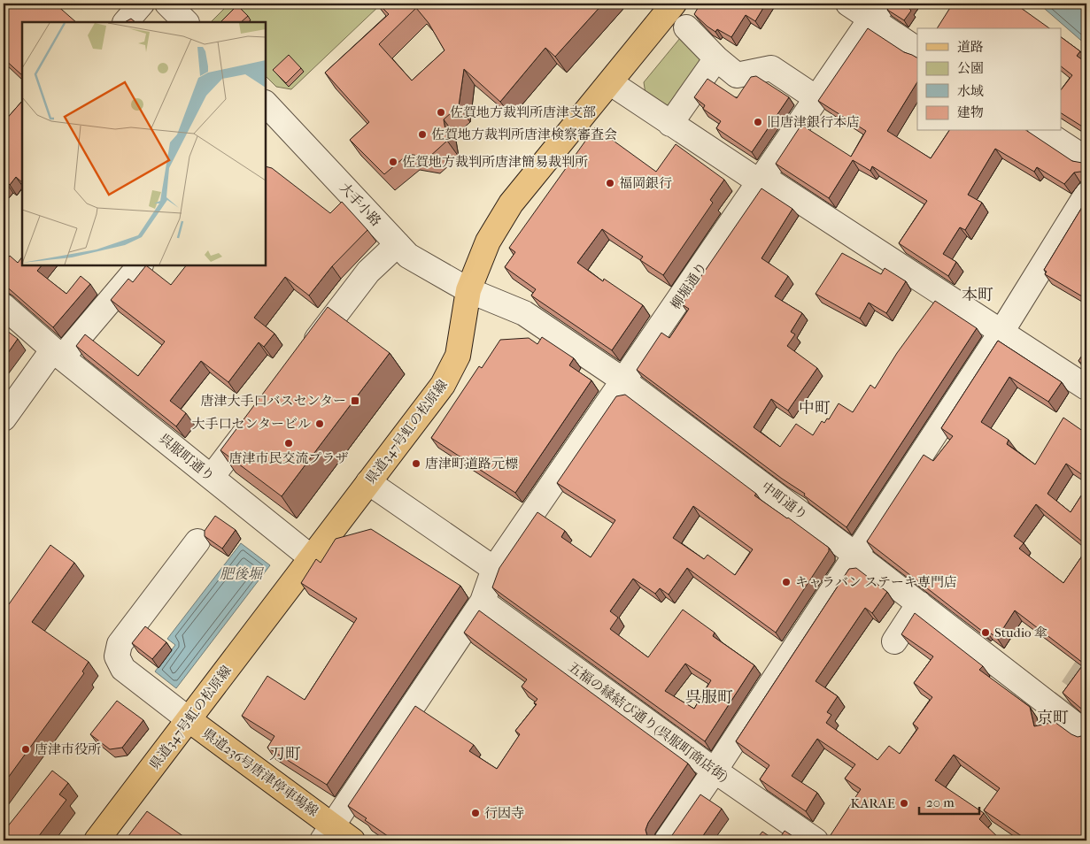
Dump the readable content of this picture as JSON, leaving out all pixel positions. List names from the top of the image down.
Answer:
{
  "streets": {
    "main road": ["県道347号虹の松原線", "県道236号唐津停車場線"],
    "street": [
      "大手小路",
      "柳堀通り",
      "呉服町通り",
      "中町通り",
      "五福の縁結び通り(呉服町商店街)"
    ]
  },
  "crossings": [
    ["大手小路", "県道347号虹の松原線"],
    ["大手小路", "中町通り"],
    ["柳堀通り", "中町通り"],
    ["柳堀通り", "五福の縁結び通り(呉服町商店街)"],
    ["柳堀通り", "県道236号唐津停車場線"],
    ["県道347号虹の松原線", "呉服町通り"],
    ["県道347号虹の松原線", "中町通り"],
    ["県道347号虹の松原線", "県道236号唐津停車場線"]
  ],
  "districts": [
    "本町",
    "中町",
    "呉服町",
    "京町",
    "刀町"
  ],
  "water": ["肥後堀"],
  "places": {
    "other": [
      "佐賀地方裁判所唐津支部",
      "旧唐津銀行本店",
      "佐賀地方裁判所唐津検察審査会",
      "佐賀地方裁判所唐津簡易裁判所",
      "福岡銀行",
      "大手口センタービル",
      "唐津市民交流プラザ",
      "唐津町道路元標",
      "キャラバン ステーキ専門店",
      "Studio 傘",
      "唐津市役所",
      "KARAE",
      "行因寺"
    ],
    "transit": ["唐津大手口バスセンター"]
  },
  "legend": [
    "道路",
    "公園",
    "水域",
    "建物"
  ],
  "scale_bar": "20 m"
}
